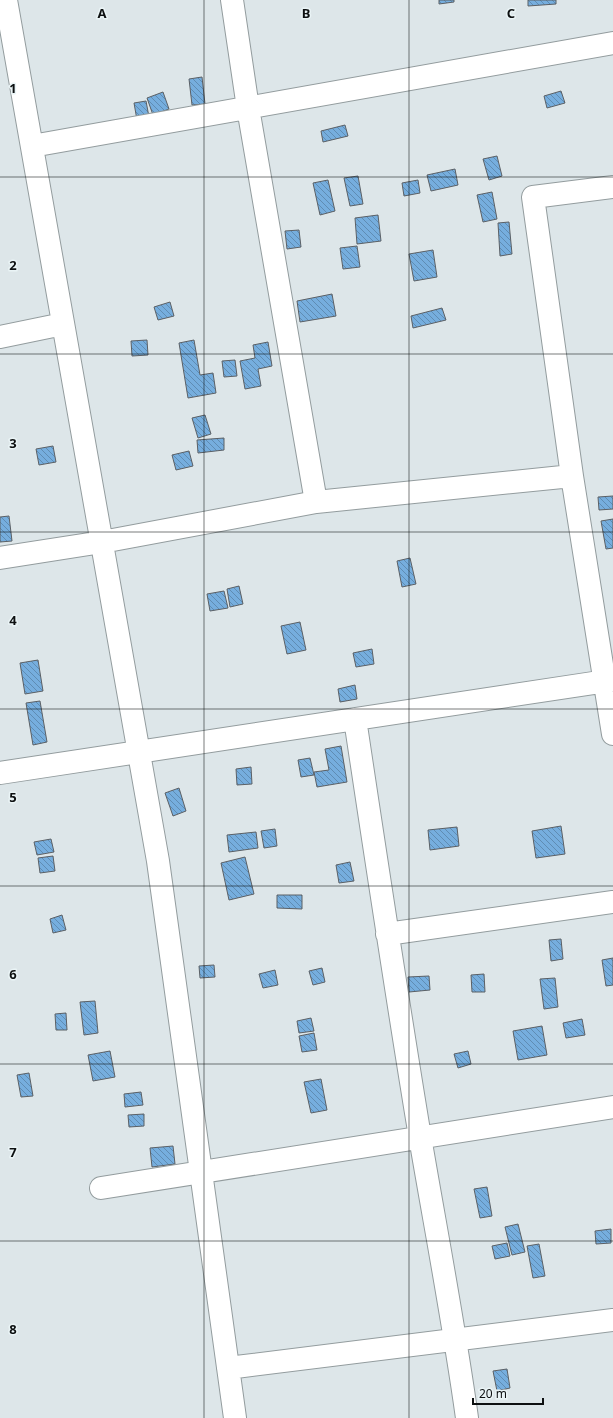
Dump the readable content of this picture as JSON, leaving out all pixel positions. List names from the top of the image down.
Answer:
{
  "scale_bar": "20 m",
  "grid": {
    "columns": ["A", "B", "C"],
    "rows": [
      "1",
      "2",
      "3",
      "4",
      "5",
      "6",
      "7",
      "8"
    ]
  }
}
